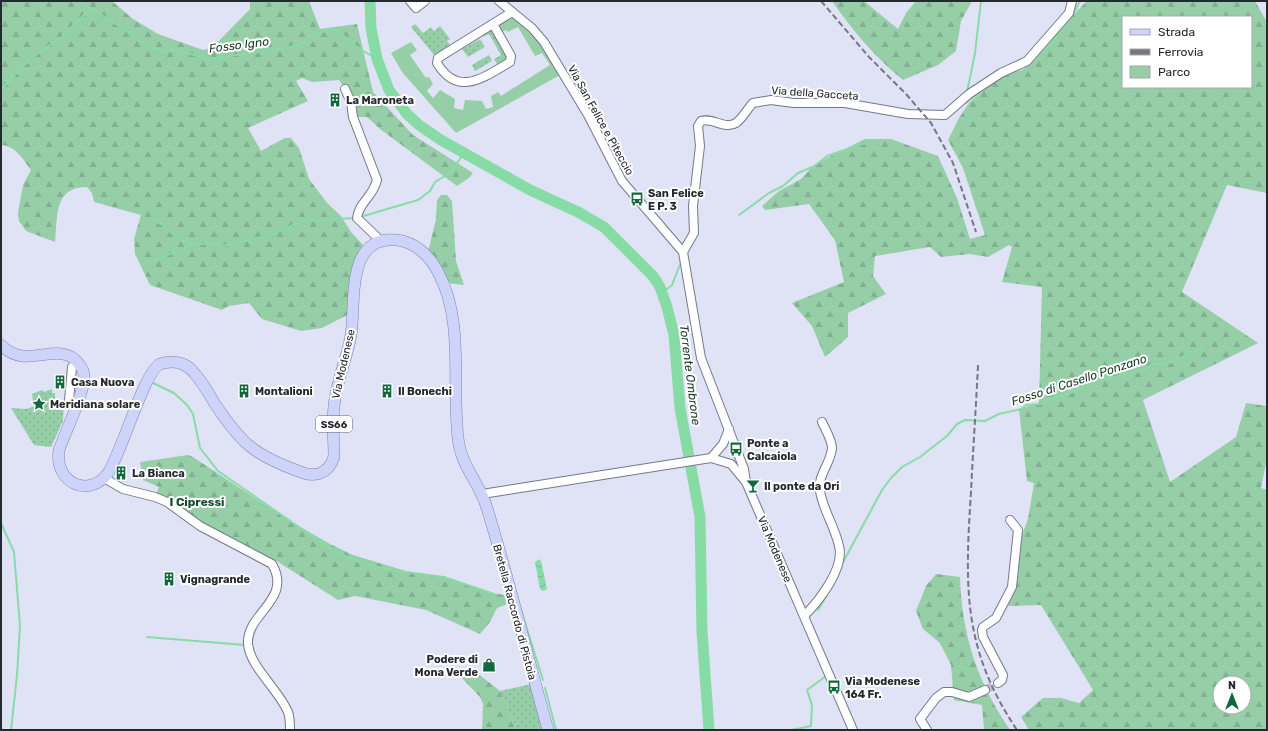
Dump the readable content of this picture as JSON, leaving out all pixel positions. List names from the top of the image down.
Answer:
{
  "streets": {
    "main road": ["Via Modenese", "SS66", "Bretella Raccordo di Pistoia"],
    "street": ["Via della Gacceta", "Via San Felice e Piteccio"]
  },
  "crossings": [
    ["Via della Gacceta", "Via San Felice e Piteccio"]
  ],
  "districts": ["I Cipressi"],
  "water": ["Fosso Igno", "Torrente Ombrone", "Fosso di Casello Ponzano"],
  "places": {
    "building": [
      "La Maroneta",
      "Casa Nuova",
      "Montalioni",
      "Il Bonechi",
      "La Bianca",
      "Vignagrande"
    ],
    "bus stop": ["San Felice E P. 3", "Ponte a Calcaiola", "Via Modenese 164 Fr."],
    "place": ["Meridiana solare"],
    "bar": ["Il ponte da Ori"],
    "shop": ["Podere di Mona Verde"]
  },
  "legend": ["Strada", "Ferrovia", "Parco"],
  "north": "top"
}
